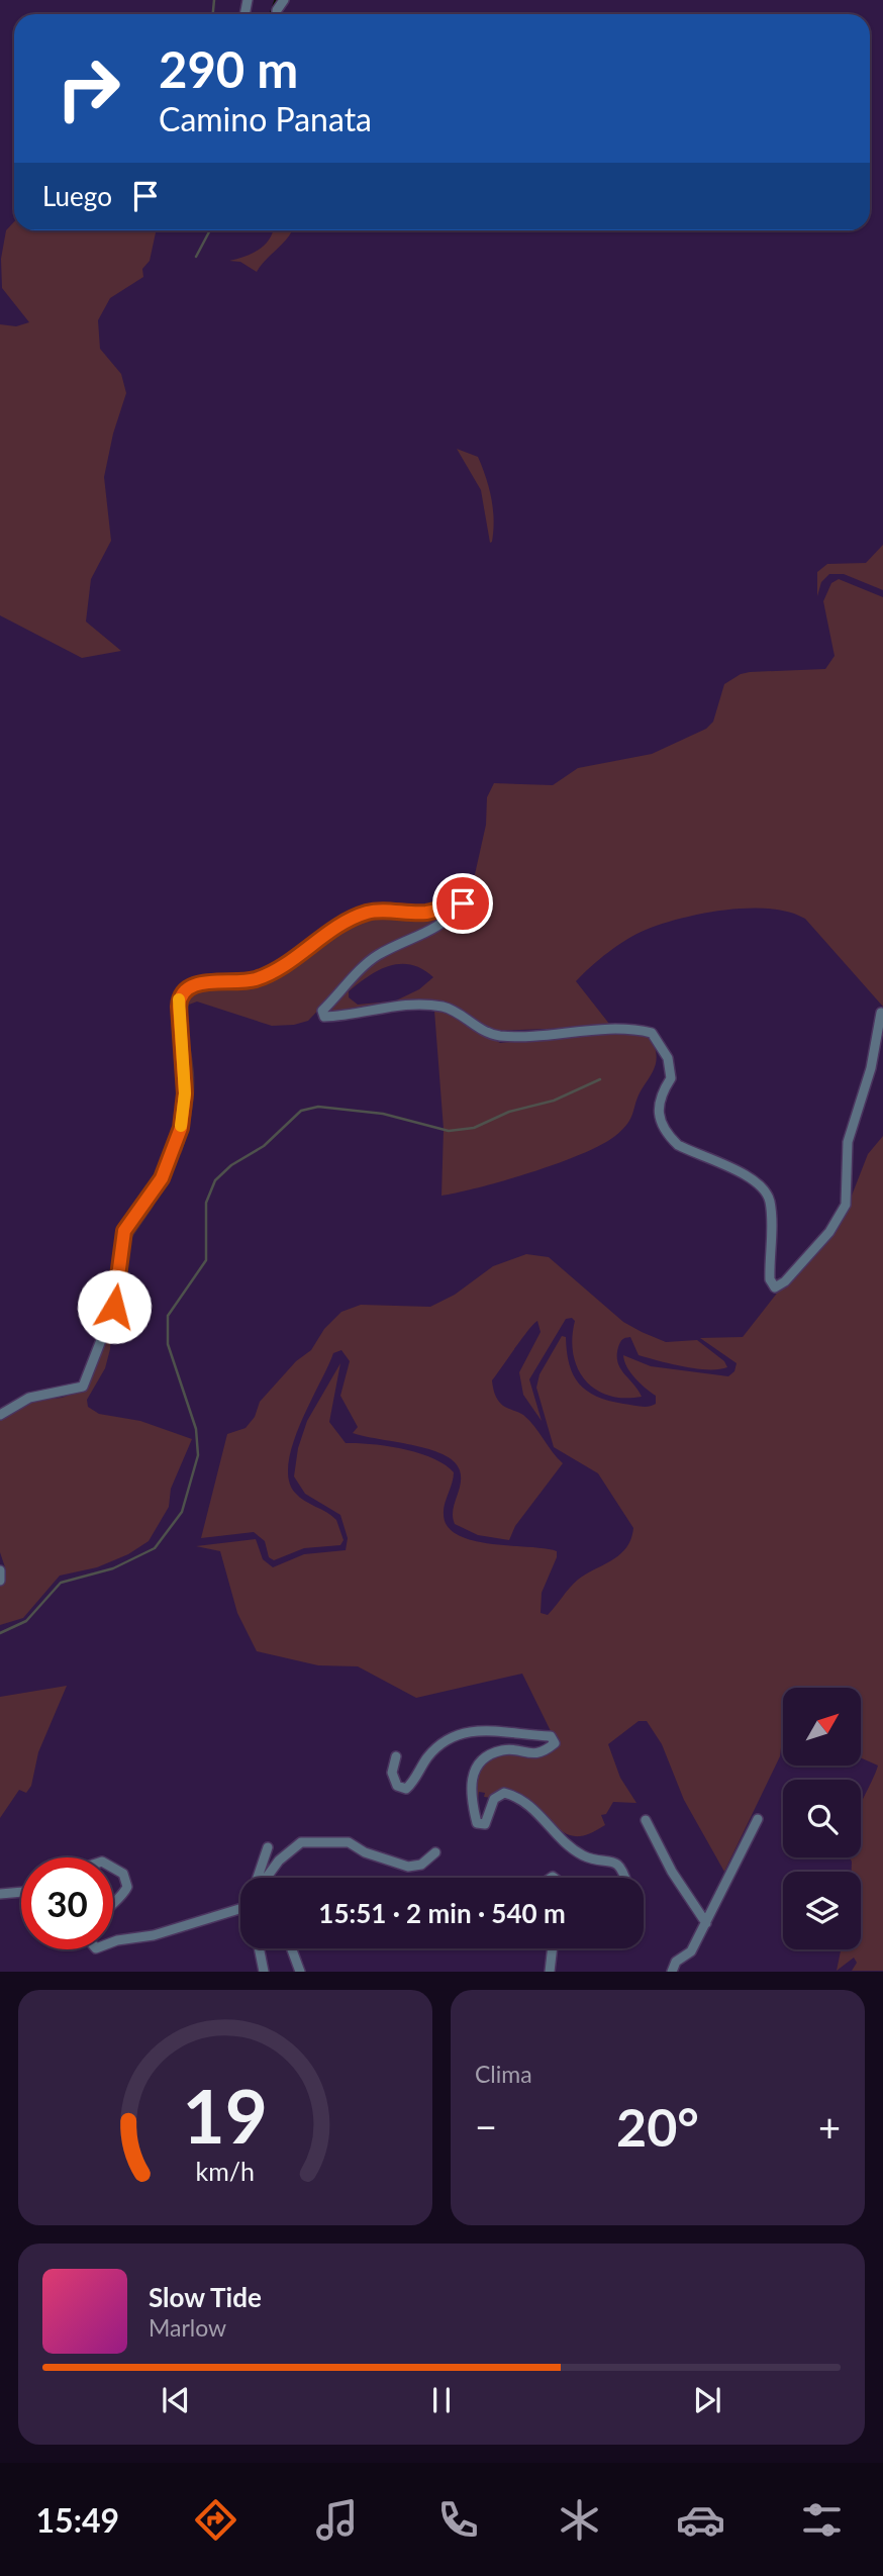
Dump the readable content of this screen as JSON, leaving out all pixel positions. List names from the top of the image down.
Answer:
{
  "north": "top right",
  "page": {
    "turn": ["290 m", "Camino Panata"],
    "then": "Luego",
    "limit": "30",
    "trip": "15:51 · 2 min · 540 m",
    "tile": "Clima",
    "heat": ["−", "20°", "+"],
    "song": ["Slow Tide", "Marlow"],
    "tabs": "15:49",
    "gauge": ["19", "km/h"]
  }
}
